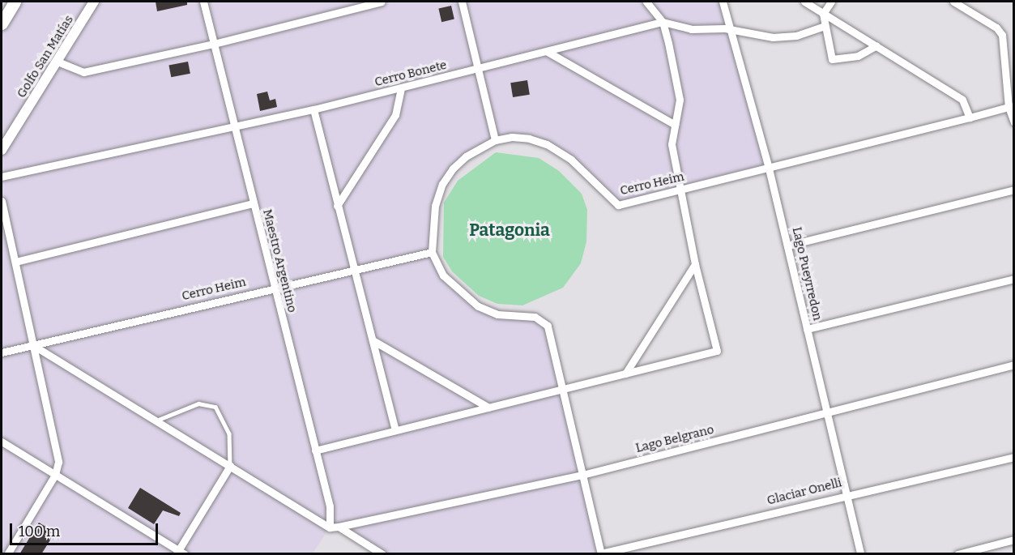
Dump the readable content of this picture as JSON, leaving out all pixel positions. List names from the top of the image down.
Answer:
{
  "streets": {
    "street": [
      "Golfo San Matías",
      "Cerro Bonete",
      "Cerro Heim",
      "Maestro Argentino",
      "Lago Pueyrredon",
      "Lago Belgrano",
      "Glaciar Onelli"
    ]
  },
  "crossings": [
    ["Cerro Bonete", "Maestro Argentino"],
    ["Cerro Bonete", "Lago Pueyrredon"],
    ["Cerro Heim", "Maestro Argentino"],
    ["Cerro Heim", "Lago Pueyrredon"],
    ["Maestro Argentino", "Lago Belgrano"],
    ["Lago Pueyrredon", "Lago Belgrano"],
    ["Lago Pueyrredon", "Glaciar Onelli"]
  ],
  "districts": ["Patagonia"],
  "scale_bar": "100 m"
}
